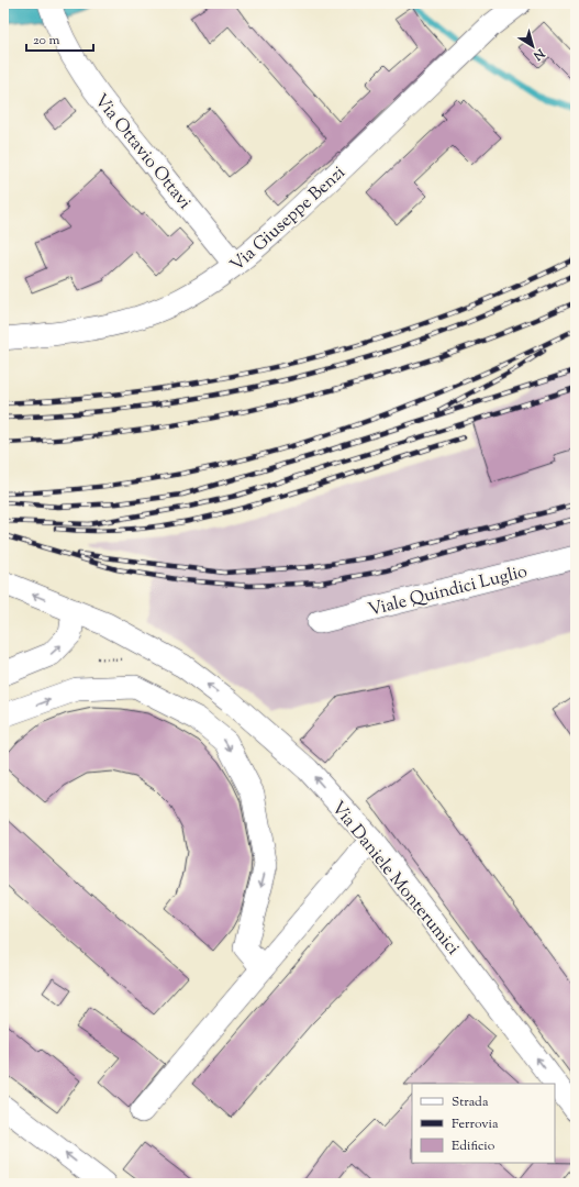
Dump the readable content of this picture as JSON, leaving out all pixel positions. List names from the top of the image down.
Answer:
{
  "streets": {
    "street": [
      "Via Ottavio Ottavi",
      "Via Giuseppe Benzi",
      "Viale Quindici Luglio",
      "Via Daniele Monterumici"
    ]
  },
  "crossings": [
    ["Via Ottavio Ottavi", "Via Giuseppe Benzi"]
  ],
  "one_way": ["Via Daniele Monterumici"],
  "legend": ["Strada", "Ferrovia", "Edificio"],
  "scale_bar": "20 m",
  "north": "bottom right"
}
